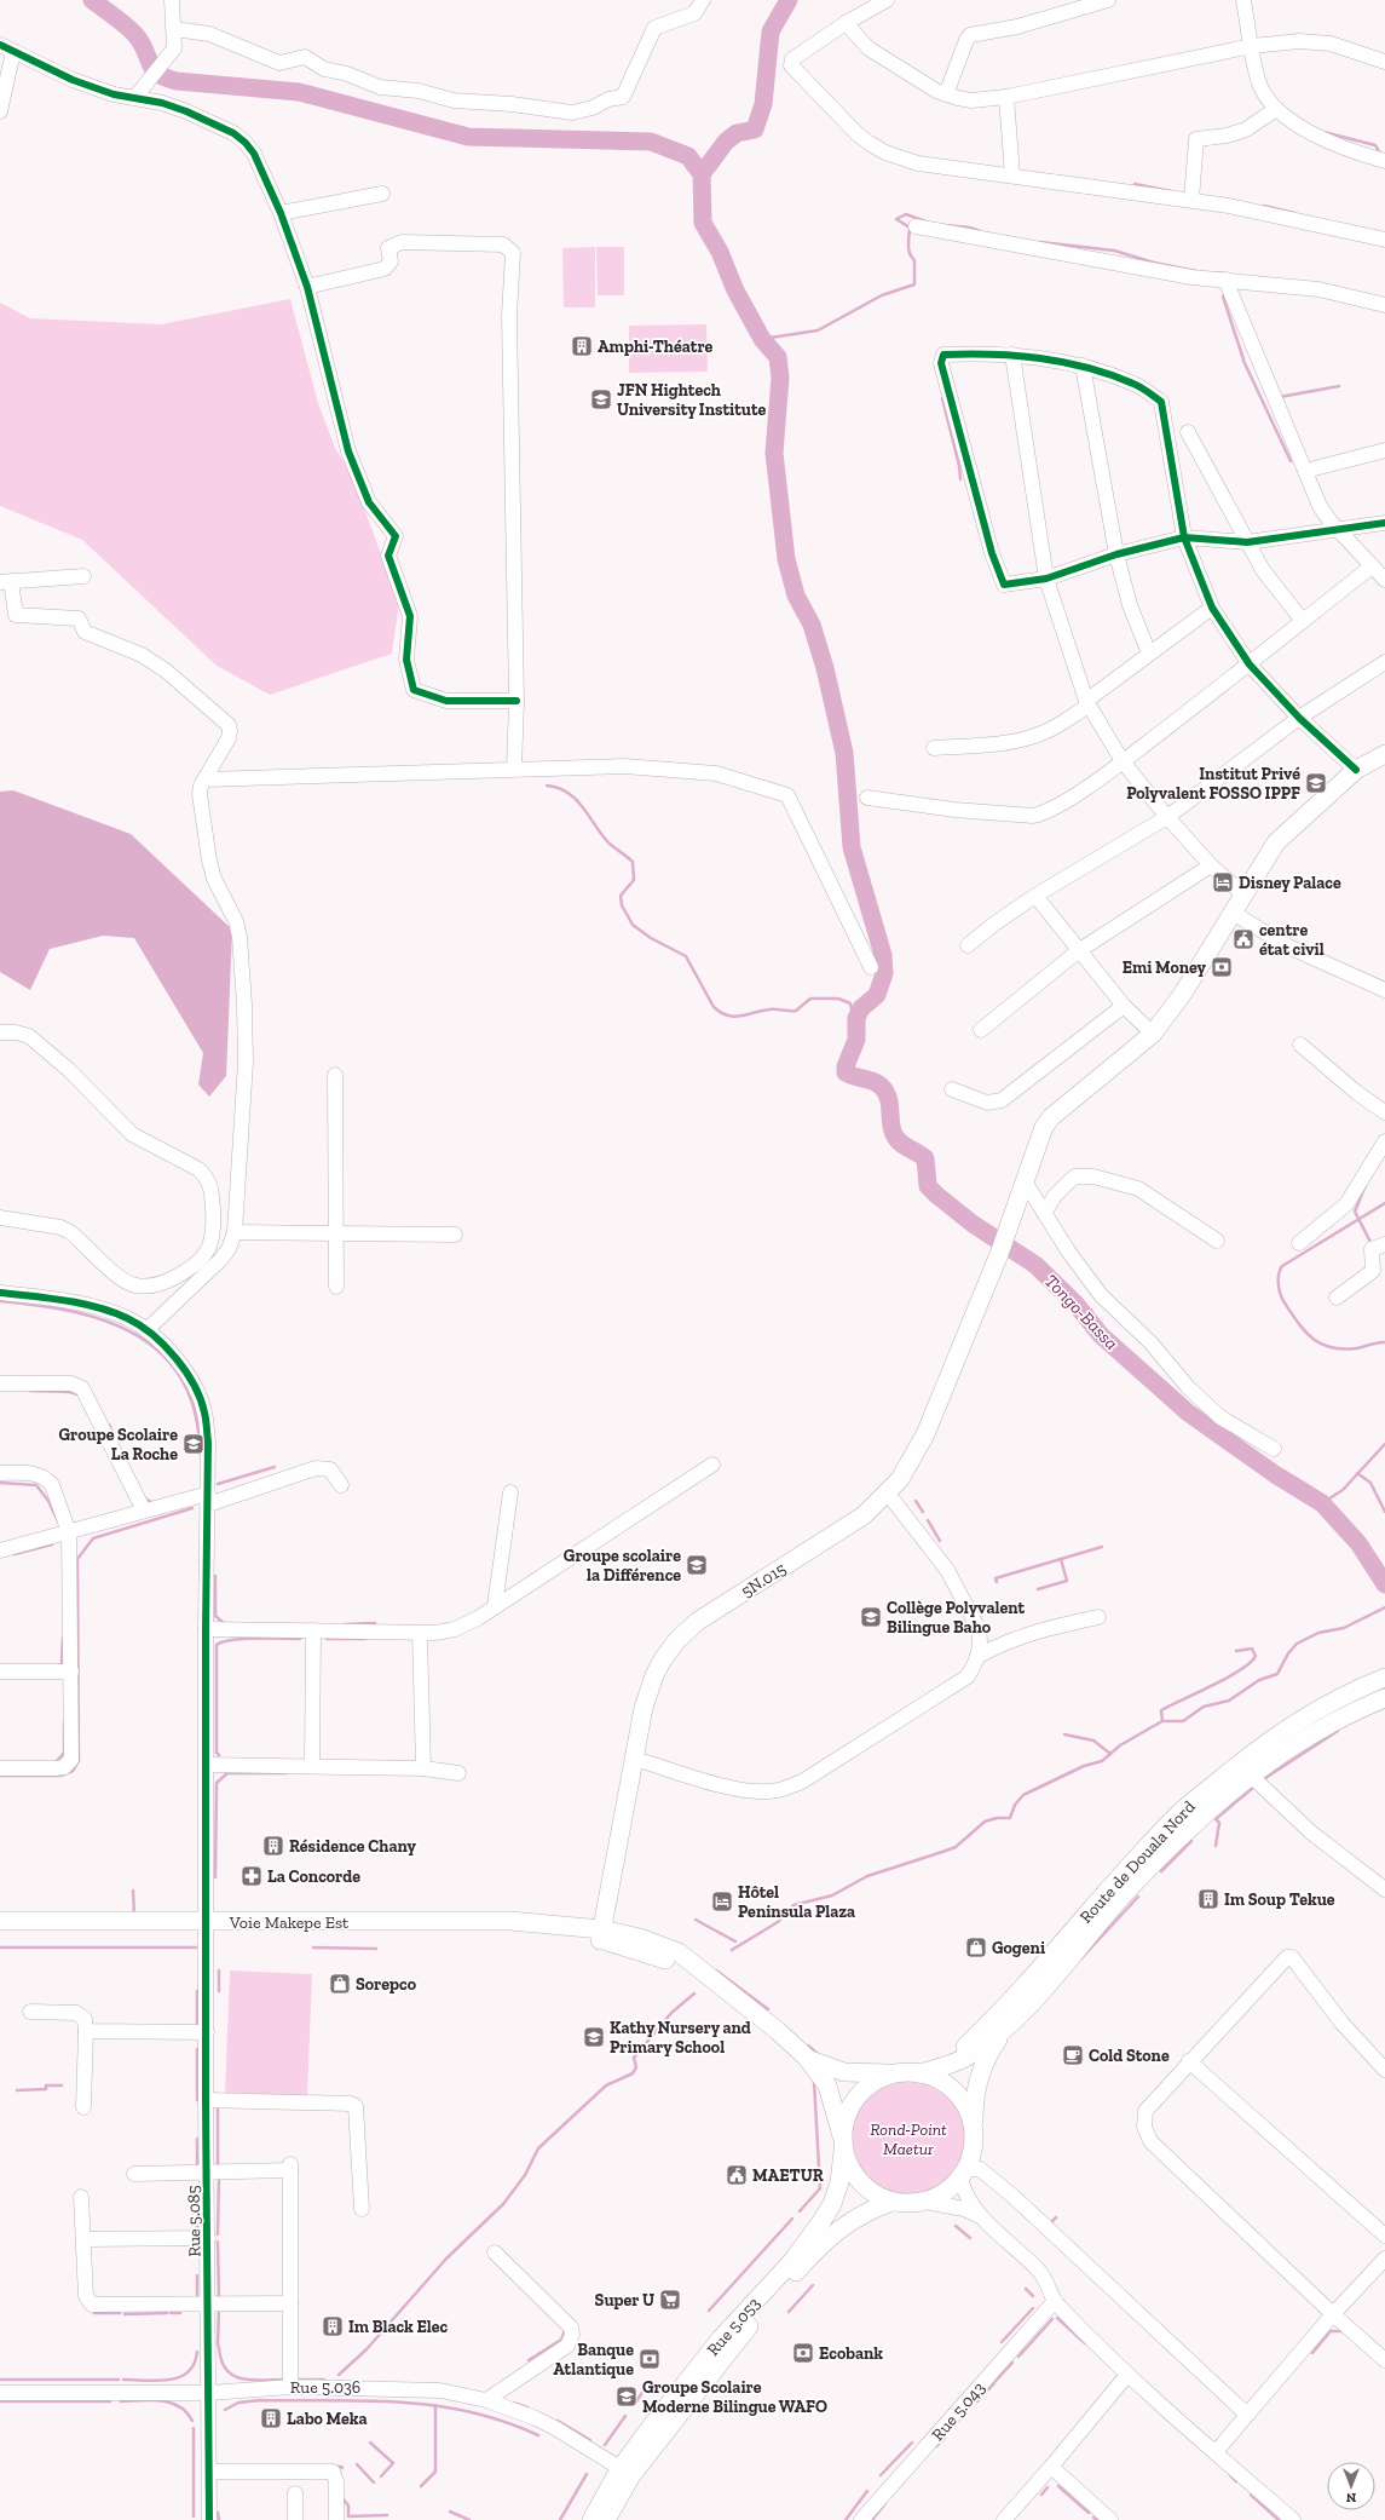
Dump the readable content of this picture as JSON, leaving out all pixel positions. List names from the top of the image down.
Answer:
{
  "streets": {
    "main road": [
      "5N.015",
      "Route de Douala Nord",
      "Voie Makepe Est",
      "Rue 5.053"
    ],
    "street": ["Rue 5.085", "Rue 5.036", "Rue 5.043"]
  },
  "crossings": [
    ["5N.015", "Voie Makepe Est"],
    ["Voie Makepe Est", "Rue 5.085"],
    ["Rue 5.085", "Rue 5.036"],
    ["Rue 5.053", "Rue 5.036"]
  ],
  "water": ["Tongo-Bassa"],
  "parks": ["Rond-Point Maetur"],
  "places": {
    "building": [
      "Amphi-Théatre",
      "Résidence Chany",
      "Im Soup Tekue",
      "Im Black Elec",
      "Labo Meka"
    ],
    "school or university": [
      "JFN Hightech University Institute",
      "Institut Privé Polyvalent FOSSO IPPF",
      "Groupe Scolaire La Roche",
      "Groupe scolaire la Différence",
      "Collège Polyvalent Bilingue Baho",
      "Kathy Nursery and Primary School",
      "Groupe Scolaire Moderne Bilingue WAFO"
    ],
    "hotel": ["Disney Palace", "Hôtel Peninsula Plaza"],
    "public building": ["centre état civil", "MAETUR"],
    "bank": ["Emi Money", "Ecobank", "Banque Atlantique"],
    "pharmacy": ["La Concorde"],
    "shop": ["Gogeni", "Sorepco"],
    "cafe": ["Cold Stone"],
    "supermarket": ["Super U"]
  },
  "north": "bottom"
}
